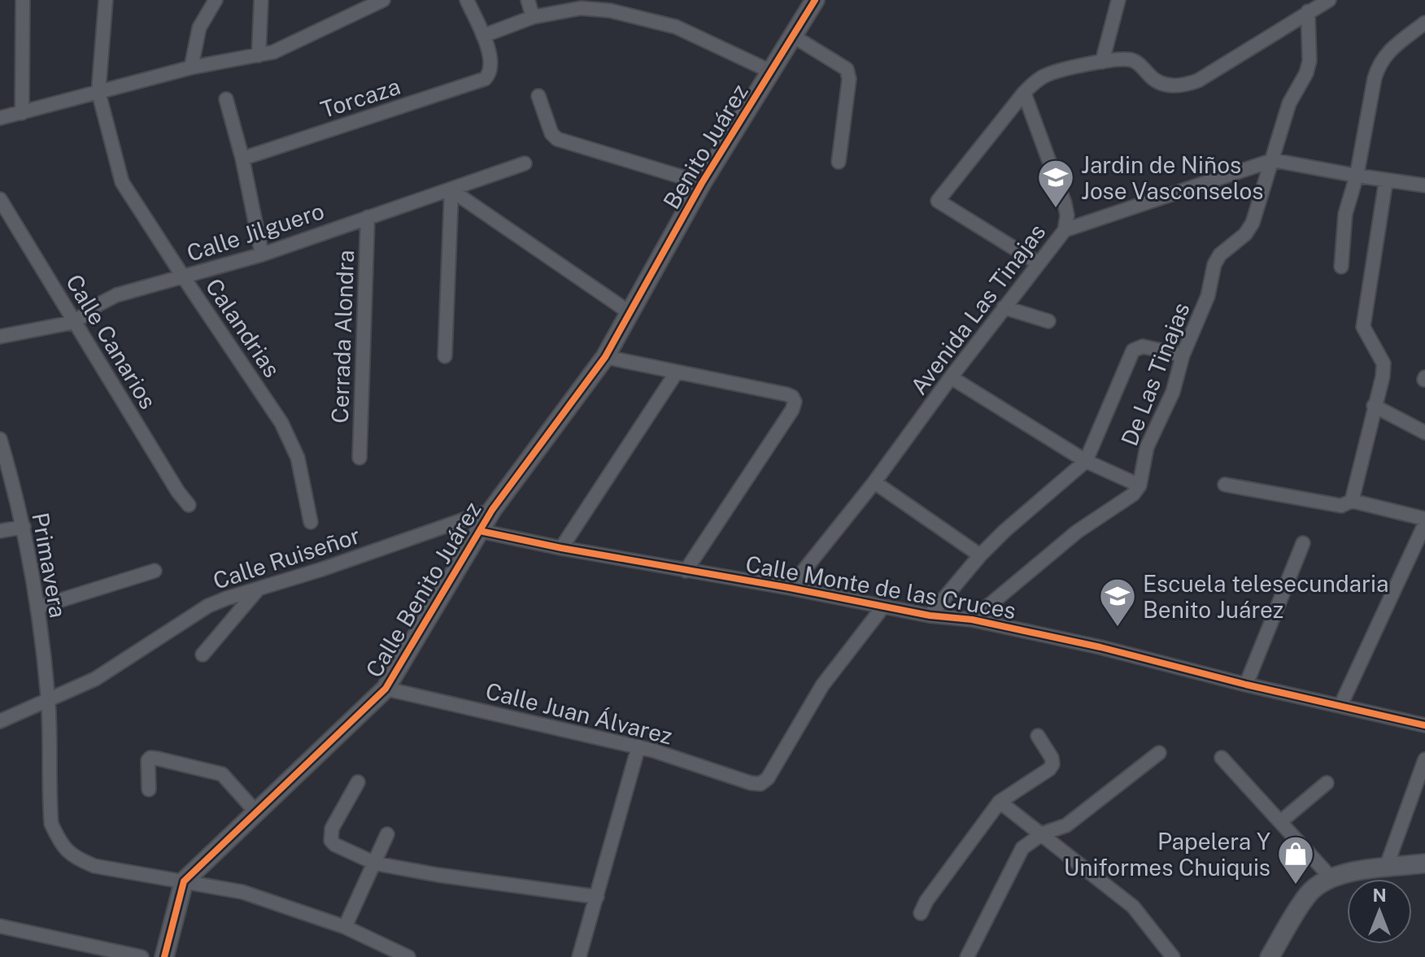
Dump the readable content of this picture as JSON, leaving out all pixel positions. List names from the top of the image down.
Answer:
{
  "streets": {
    "street": [
      "Torcaza",
      "Benito Juárez",
      "Calle Jilguero",
      "Avenida Las Tinajas",
      "Calandrias",
      "Cerrada Alondra",
      "Calle Canarios",
      "De Las Tinajas",
      "Calle Ruiseñor",
      "Primavera",
      "Calle Monte de las Cruces",
      "Calle Benito Juárez",
      "Calle Juan Álvarez"
    ]
  },
  "crossings": [
    ["Benito Juárez", "Calle Benito Juárez"],
    ["Calle Jilguero", "Calandrias"],
    ["Calle Jilguero", "Cerrada Alondra"],
    ["Calle Jilguero", "Calle Canarios"],
    ["Avenida Las Tinajas", "De Las Tinajas"],
    ["Avenida Las Tinajas", "Calle Monte de las Cruces"],
    ["Calle Ruiseñor", "Primavera"],
    ["Calle Ruiseñor", "Calle Benito Juárez"],
    ["Primavera", "Calle Benito Juárez"],
    ["Calle Monte de las Cruces", "Calle Benito Juárez"],
    ["Calle Monte de las Cruces", "Calle Juan Álvarez"],
    ["Calle Benito Juárez", "Calle Juan Álvarez"]
  ],
  "places": {
    "school or university": ["Jardin de Niños Jose Vasconselos", "Escuela telesecundaria Benito Juárez"],
    "shop": ["Papelera Y Uniformes Chuiquis"]
  },
  "north": "top"
}
